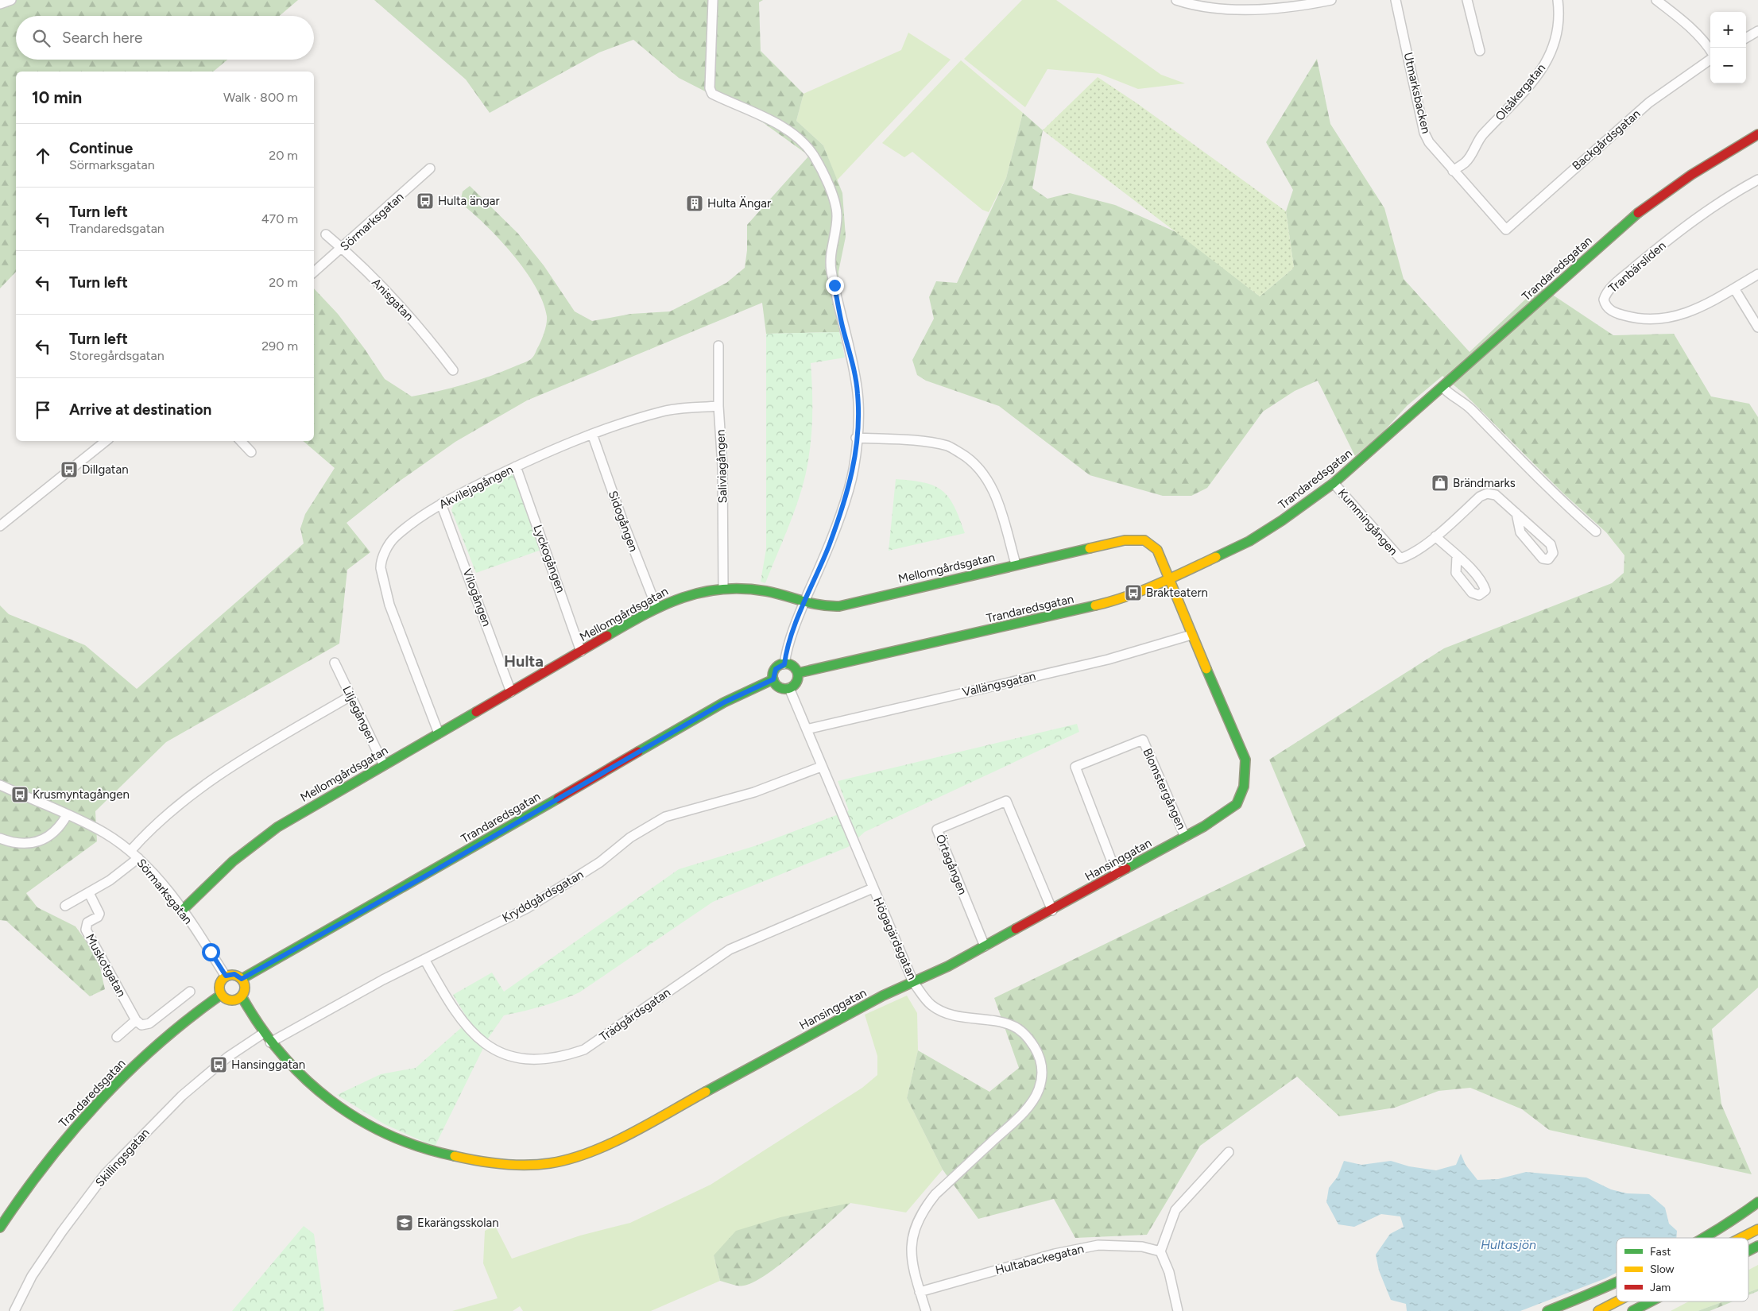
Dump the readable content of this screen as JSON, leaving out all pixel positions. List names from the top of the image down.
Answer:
{
  "streets": {
    "main road": ["Trandaredsgatan", "Mellomgårdsgatan", "Hansinggatan"],
    "street": [
      "Olsåkergatan",
      "Utmarksbacken",
      "Backgårdsgatan",
      "Sörmarksgatan",
      "Tranbärsliden",
      "Anisgatan",
      "Saliviagången",
      "Akvilejagången",
      "Sidogången",
      "Kummingången",
      "Lyckogången",
      "Vilogången",
      "Vallängsgatan",
      "Liljegången",
      "Blomstergången",
      "Örtagången",
      "Kryddgårdsgatan",
      "Högagärdsgatan",
      "Muskotgatan",
      "Trädgårdsgatan",
      "Skillingsgatan",
      "Hultabackegatan"
    ]
  },
  "crossings": [
    ["Olsåkergatan", "Utmarksbacken"],
    ["Utmarksbacken", "Backgårdsgatan"],
    ["Sörmarksgatan", "Trandaredsgatan"],
    ["Sörmarksgatan", "Anisgatan"],
    ["Sörmarksgatan", "Mellomgårdsgatan"],
    ["Sörmarksgatan", "Hansinggatan"],
    ["Trandaredsgatan", "Kummingången"],
    ["Trandaredsgatan", "Mellomgårdsgatan"],
    ["Trandaredsgatan", "Hansinggatan"],
    ["Trandaredsgatan", "Högagärdsgatan"],
    ["Saliviagången", "Akvilejagången"],
    ["Saliviagången", "Mellomgårdsgatan"],
    ["Akvilejagången", "Sidogången"],
    ["Akvilejagången", "Lyckogången"],
    ["Akvilejagången", "Mellomgårdsgatan"],
    ["Akvilejagången", "Vilogången"],
    ["Sidogången", "Mellomgårdsgatan"],
    ["Lyckogången", "Mellomgårdsgatan"],
    ["Mellomgårdsgatan", "Vilogången"],
    ["Mellomgårdsgatan", "Liljegången"],
    ["Mellomgårdsgatan", "Hansinggatan"],
    ["Vallängsgatan", "Hansinggatan"],
    ["Vallängsgatan", "Högagärdsgatan"],
    ["Blomstergången", "Hansinggatan"],
    ["Hansinggatan", "Örtagången"],
    ["Hansinggatan", "Kryddgårdsgatan"],
    ["Hansinggatan", "Högagärdsgatan"],
    ["Hansinggatan", "Skillingsgatan"],
    ["Kryddgårdsgatan", "Högagärdsgatan"],
    ["Kryddgårdsgatan", "Trädgårdsgatan"],
    ["Högagärdsgatan", "Trädgårdsgatan"],
    ["Högagärdsgatan", "Hultabackegatan"]
  ],
  "districts": ["Hulta"],
  "water": ["Hultasjön"],
  "places": {
    "bus stop": [
      "Hulta ängar",
      "Dillgatan",
      "Brakteatern",
      "Krusmyntagången",
      "Hansinggatan"
    ],
    "building": ["Hulta Ängar"],
    "shop": ["Brändmarks"],
    "school or university": ["Ekarängsskolan"]
  },
  "legend": ["Fast", "Slow", "Jam"],
  "page": {
    "map_buttons": ["+", "−"],
    "search": "Search here",
    "heading": ["10 min", "Walk · 800 m"],
    "list": [
      ["Continue", "Sörmarksgatan", "20 m"],
      ["Turn left", "Trandaredsgatan", "470 m"],
      ["Turn left", "20 m"],
      ["Turn left", "Storegårdsgatan", "290 m"],
      "Arrive at destination"
    ]
  }
}
